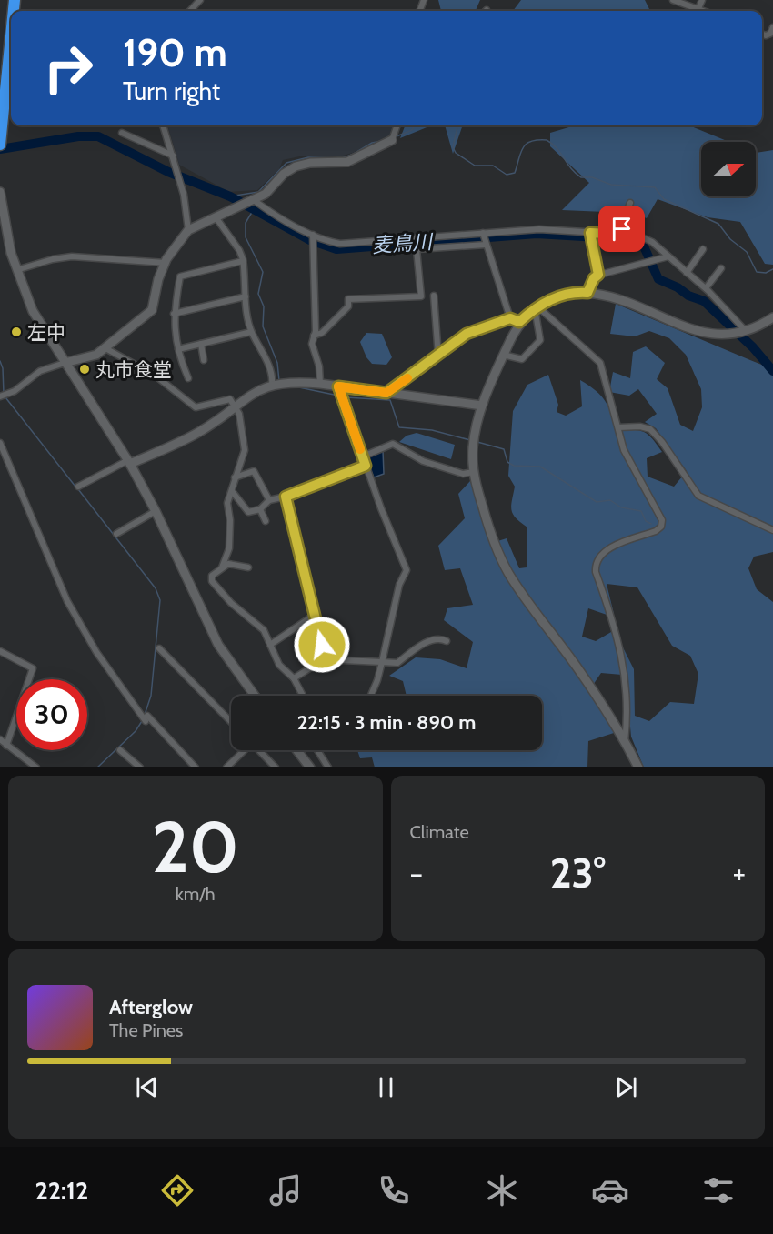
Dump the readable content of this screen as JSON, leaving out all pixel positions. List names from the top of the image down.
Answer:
{
  "water": ["麦鳥川"],
  "places": ["左中", "丸市食堂"],
  "north": "right",
  "page": {
    "turn": ["190 m", "Turn right"],
    "limit": "30",
    "trip": "22:15 · 3 min · 890 m",
    "tile": [
      ["20", "km/h"],
      "Climate"
    ],
    "heat": ["−", "23°", "+"],
    "song": ["Afterglow", "The Pines"],
    "tabs": "22:12"
  }
}
